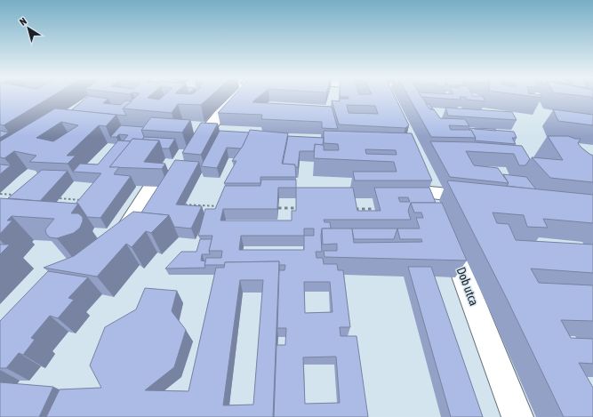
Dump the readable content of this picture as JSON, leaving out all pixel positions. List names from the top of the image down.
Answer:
{
  "streets": {
    "street": ["Dob utca"]
  },
  "north": "top left"
}
